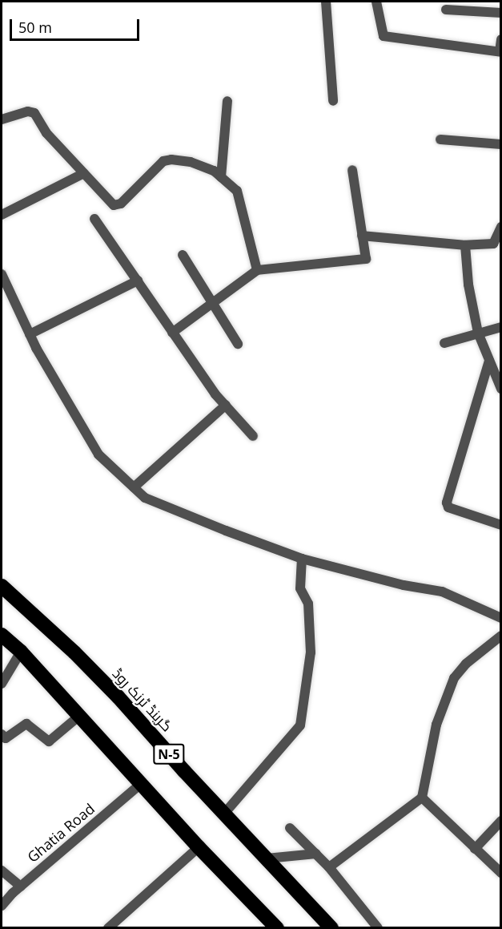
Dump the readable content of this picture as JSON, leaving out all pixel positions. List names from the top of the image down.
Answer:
{
  "streets": {
    "highway": ["گرینڈ ٹرنک روڈ", "N-5"],
    "street": ["Ghatia Road"]
  },
  "crossings": [
    ["N-5", "Ghatia Road"]
  ],
  "scale_bar": "50 m"
}
